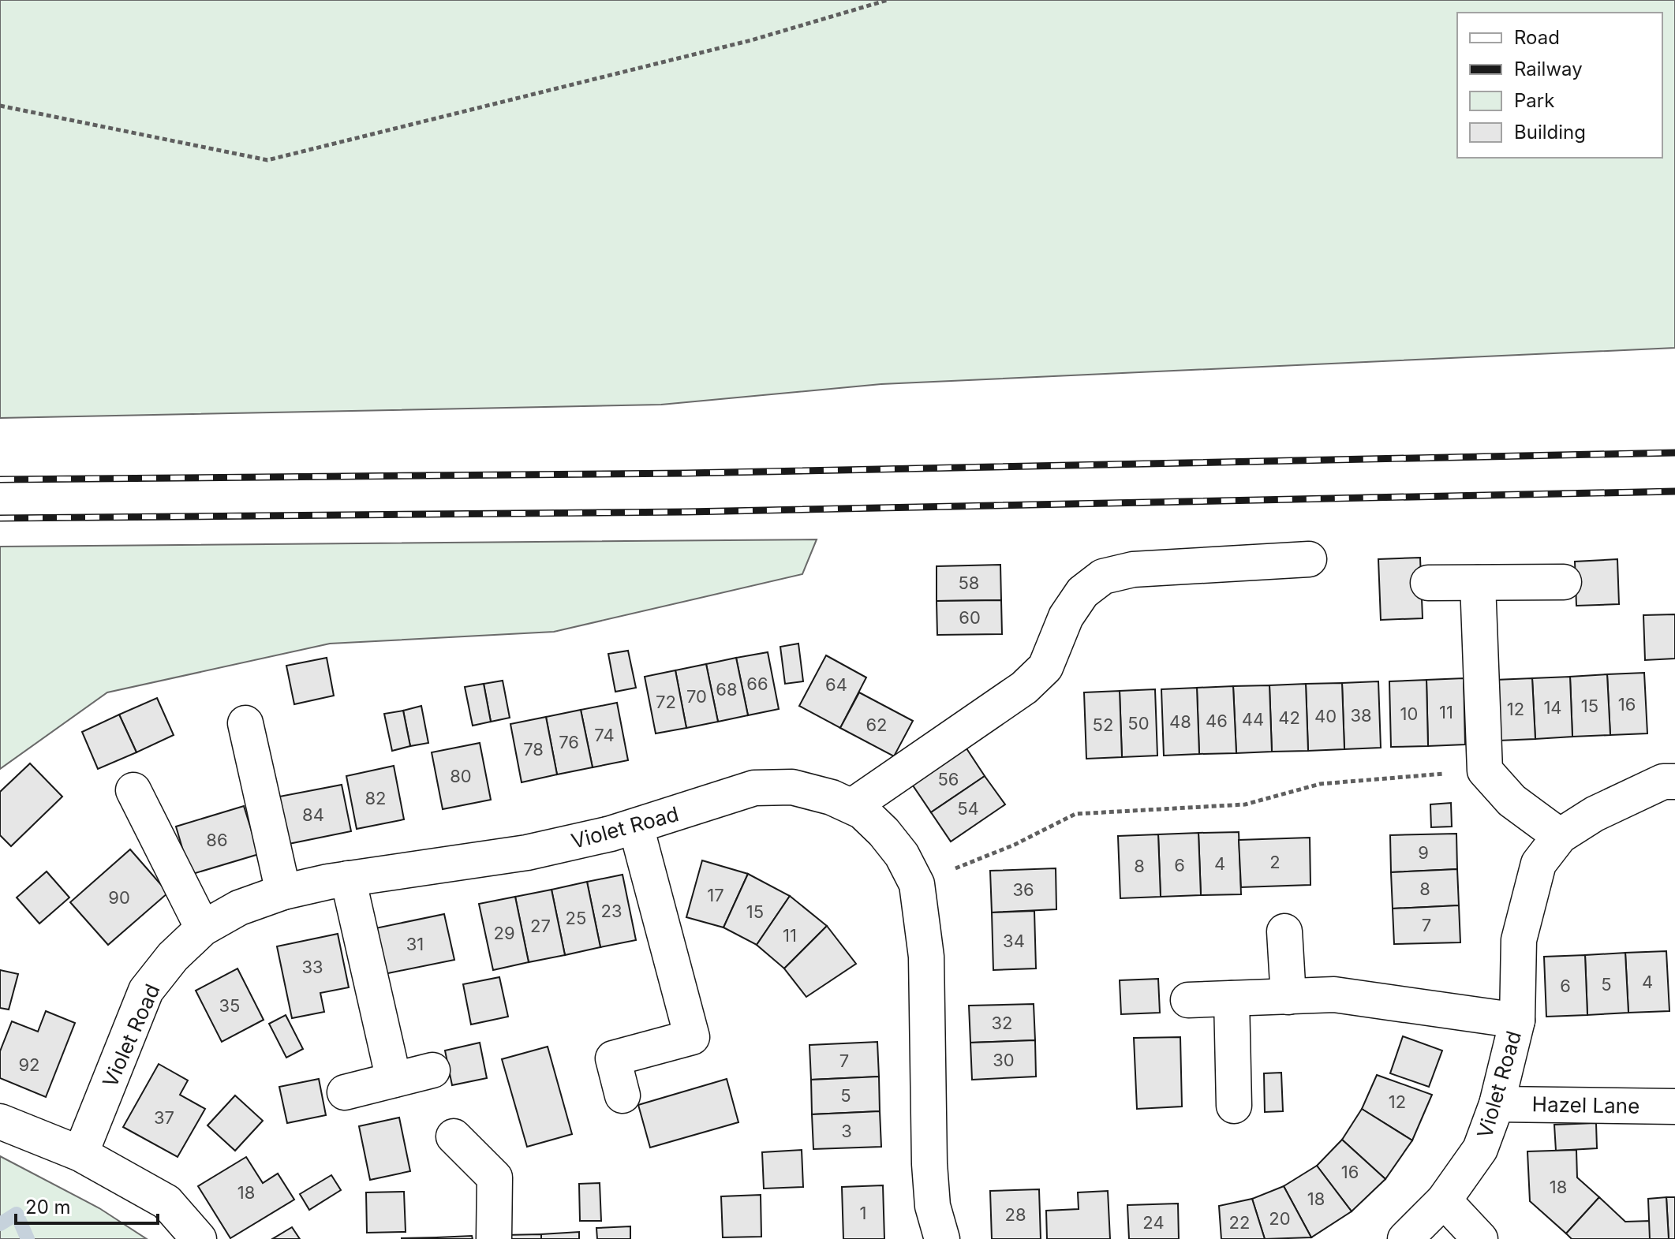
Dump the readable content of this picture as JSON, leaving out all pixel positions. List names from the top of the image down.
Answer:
{
  "streets": {
    "street": ["Violet Road", "Hazel Lane"]
  },
  "crossings": [
    ["Violet Road", "Hazel Lane"]
  ],
  "house_numbers": [
    "58",
    "60",
    "66",
    "64",
    "68",
    "70",
    "72",
    "16",
    "15",
    "14",
    "12",
    "11",
    "10",
    "38",
    "40",
    "42",
    "44",
    "46",
    "48",
    "50",
    "62",
    "52",
    "74",
    "76",
    "78",
    "80",
    "56",
    "82",
    "54",
    "84",
    "86",
    "9",
    "2",
    "4",
    "6",
    "8",
    "8",
    "36",
    "17",
    "90",
    "23",
    "15",
    "25",
    "7",
    "27",
    "29",
    "11",
    "34",
    "31",
    "33",
    "4",
    "5",
    "6",
    "35",
    "32",
    "30",
    "7",
    "92",
    "5",
    "12",
    "37",
    "3",
    "16",
    "18",
    "18",
    "18",
    "1",
    "28",
    "20",
    "24",
    "22"
  ],
  "legend": [
    "Road",
    "Railway",
    "Park",
    "Building"
  ],
  "scale_bar": "20 m"
}
